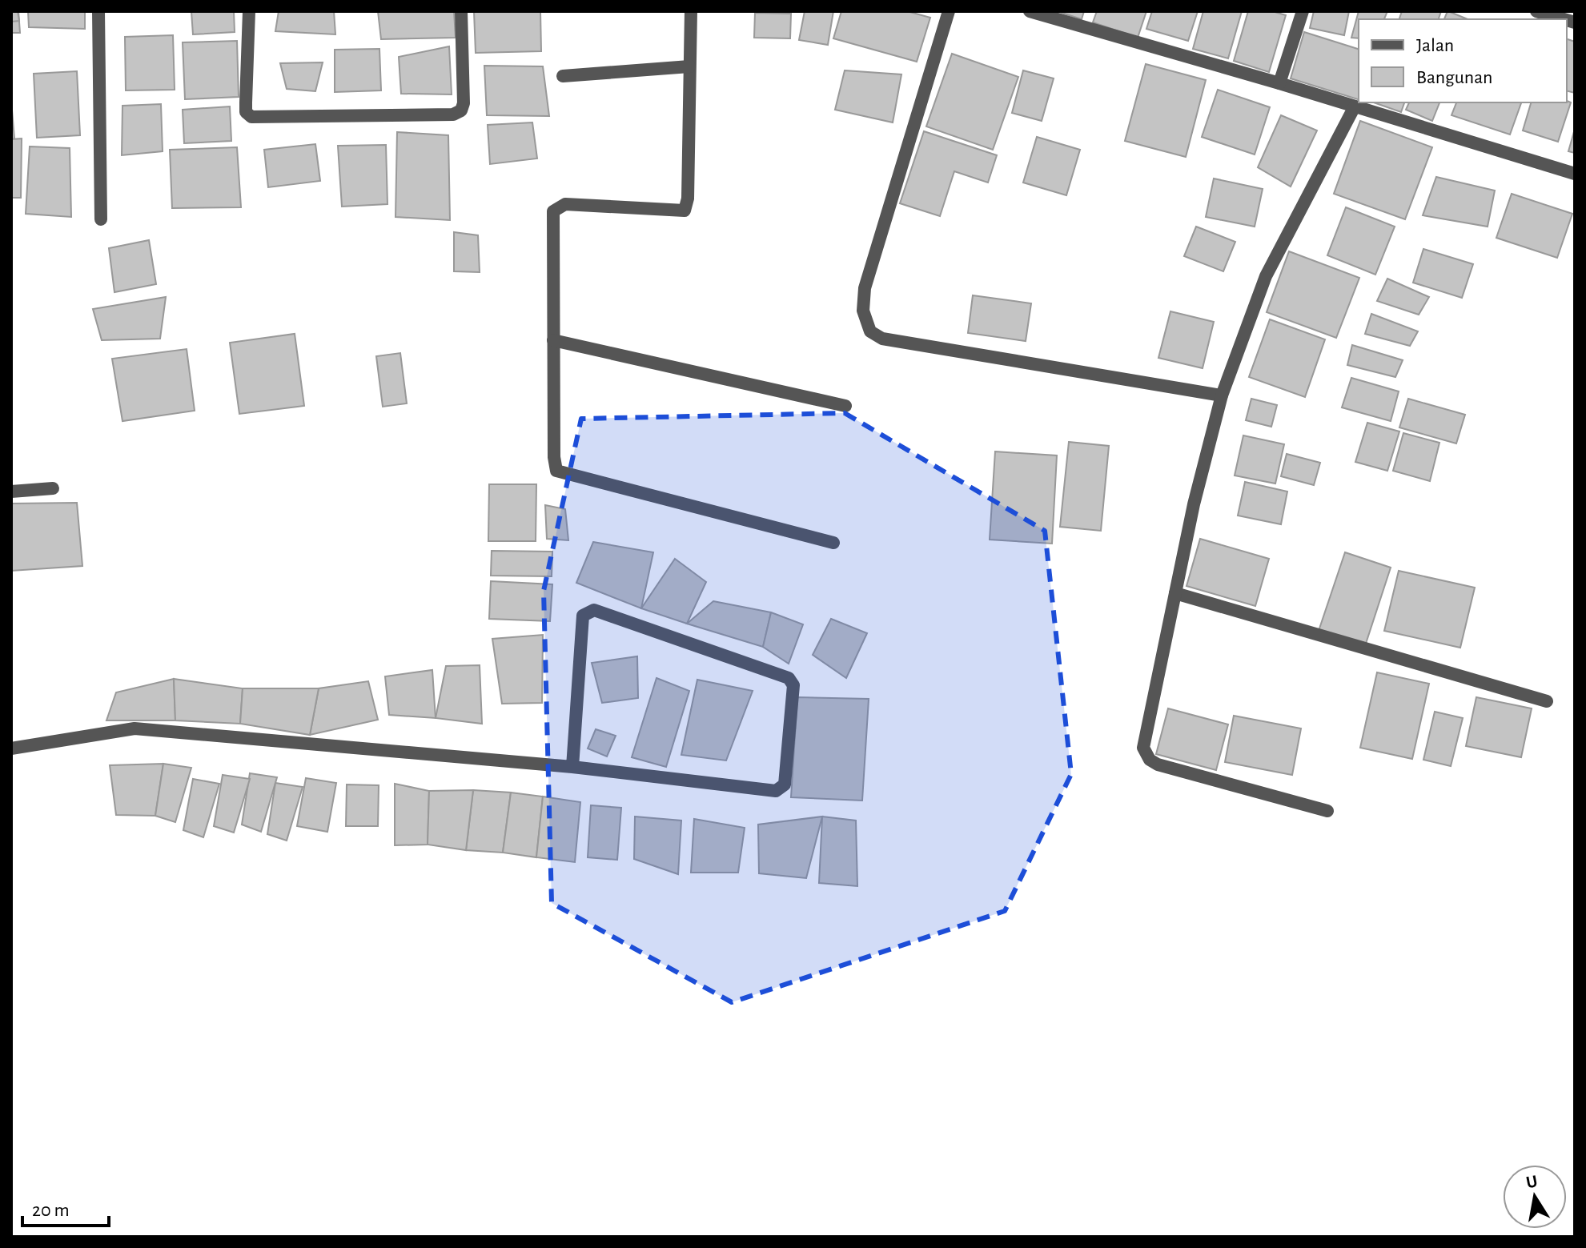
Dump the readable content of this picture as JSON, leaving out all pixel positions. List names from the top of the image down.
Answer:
{
  "legend": ["Jalan", "Bangunan"],
  "scale_bar": "20 m",
  "north": "top"
}
